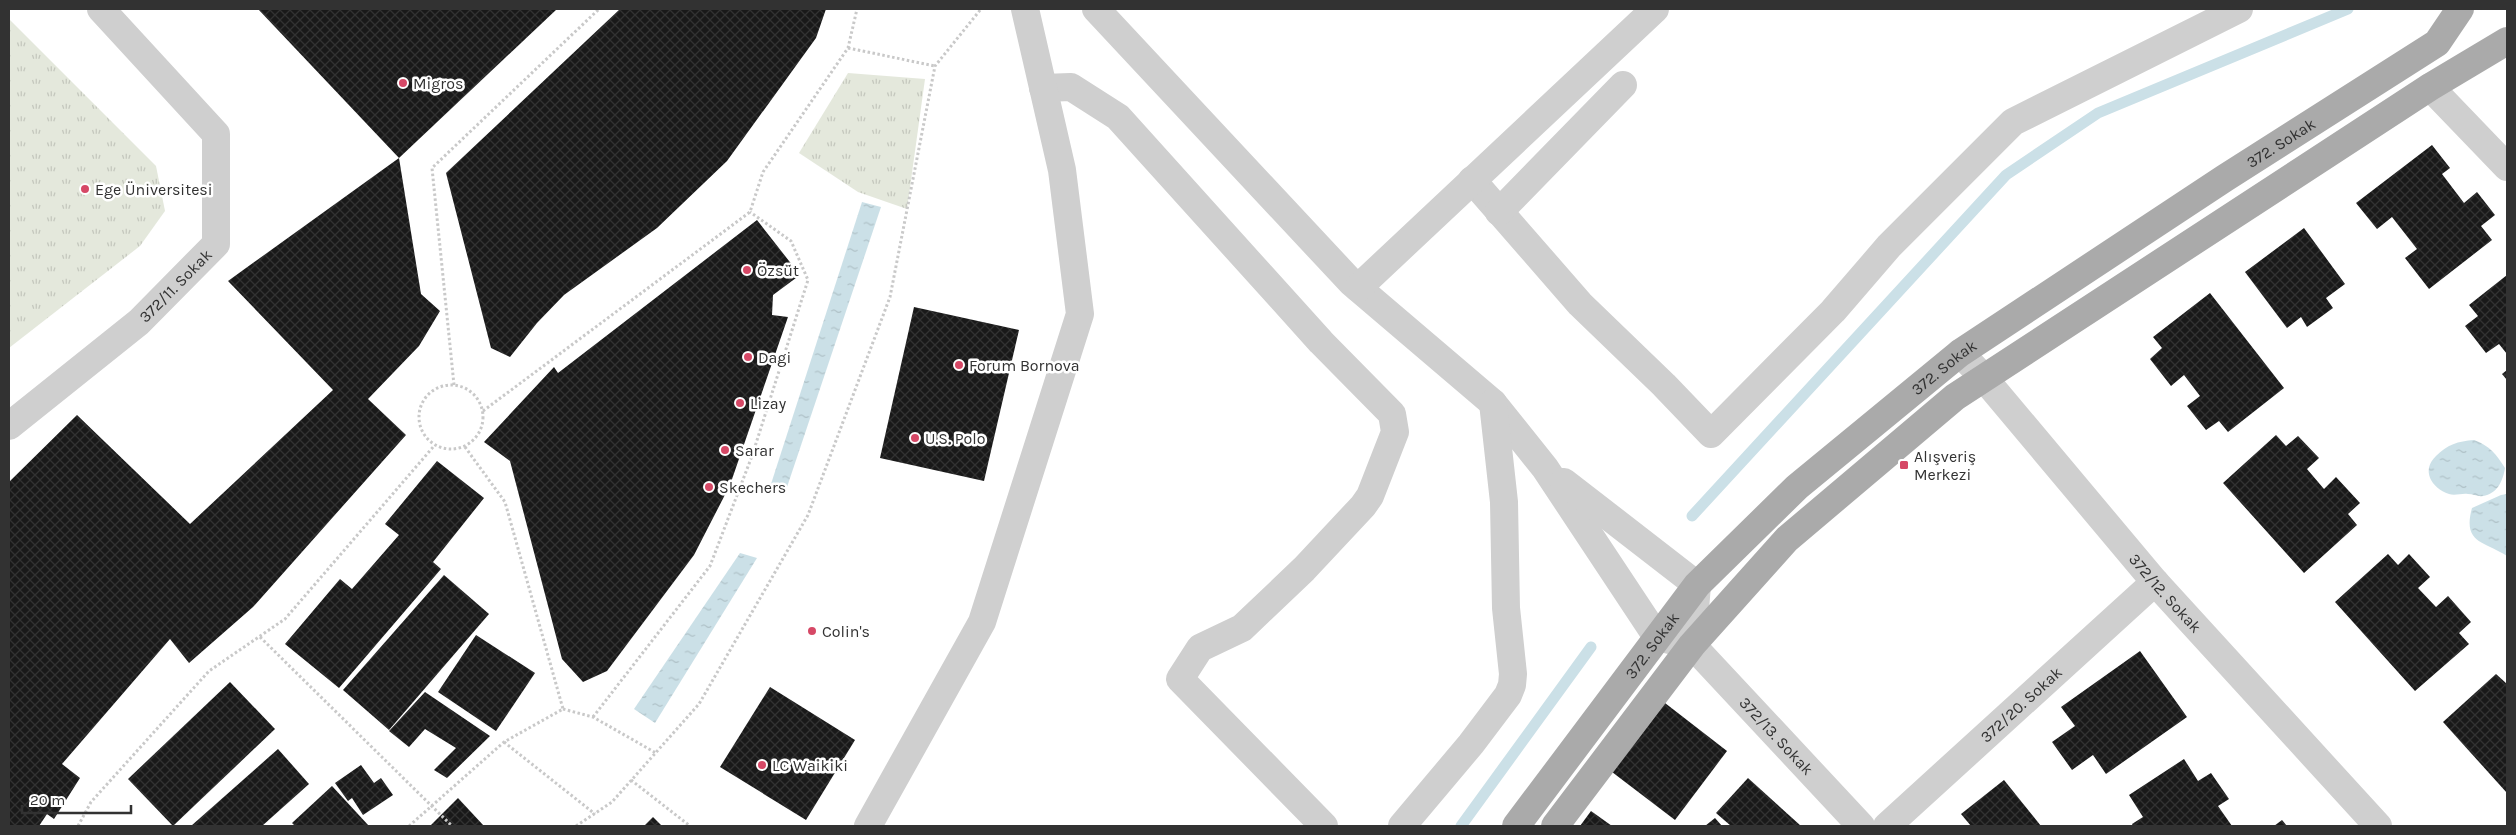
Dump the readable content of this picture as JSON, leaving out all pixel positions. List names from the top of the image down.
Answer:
{
  "streets": {
    "main road": ["372. Sokak"],
    "street": [
      "372/11. Sokak",
      "372/12. Sokak",
      "372/20. Sokak",
      "372/13. Sokak"
    ]
  },
  "crossings": [
    ["372. Sokak", "372/12. Sokak"],
    ["372. Sokak", "372/13. Sokak"],
    ["372/12. Sokak", "372/20. Sokak"]
  ],
  "places": {
    "other": [
      "Migros",
      "Ege Üniversitesi",
      "Özsüt",
      "Dagi",
      "Forum Bornova",
      "Lizay",
      "U.S. Polo",
      "Sarar",
      "Skechers",
      "Colin's",
      "LC Waikiki"
    ],
    "transit": ["Alışveriş Merkezi"]
  },
  "scale_bar": "20 m"
}
